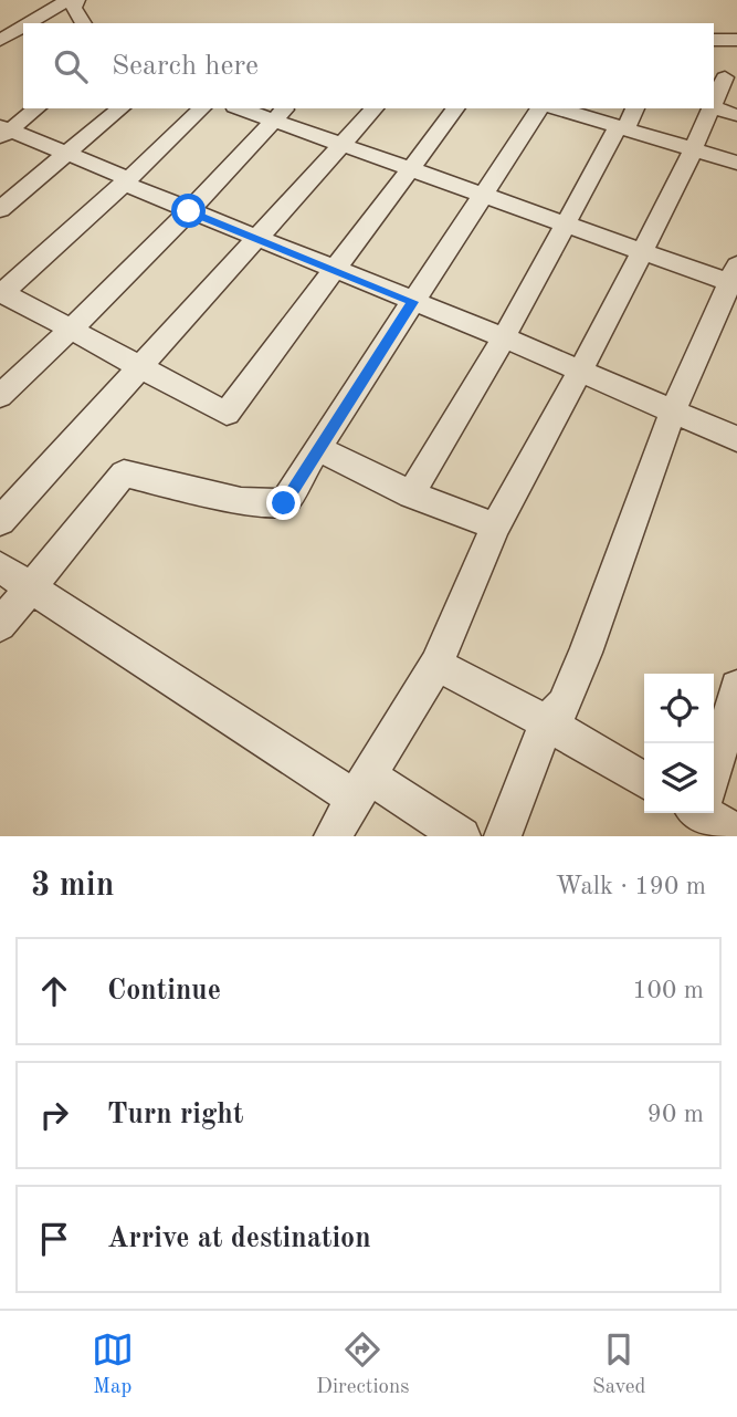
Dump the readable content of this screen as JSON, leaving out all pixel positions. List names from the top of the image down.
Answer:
{
  "page": {
    "search": "Search here",
    "heading": ["3 min", "Walk · 190 m"],
    "list": [
      ["Continue", "100 m"],
      ["Turn right", "90 m"],
      "Arrive at destination"
    ],
    "nav": ["Map", "Directions", "Saved"]
  }
}
